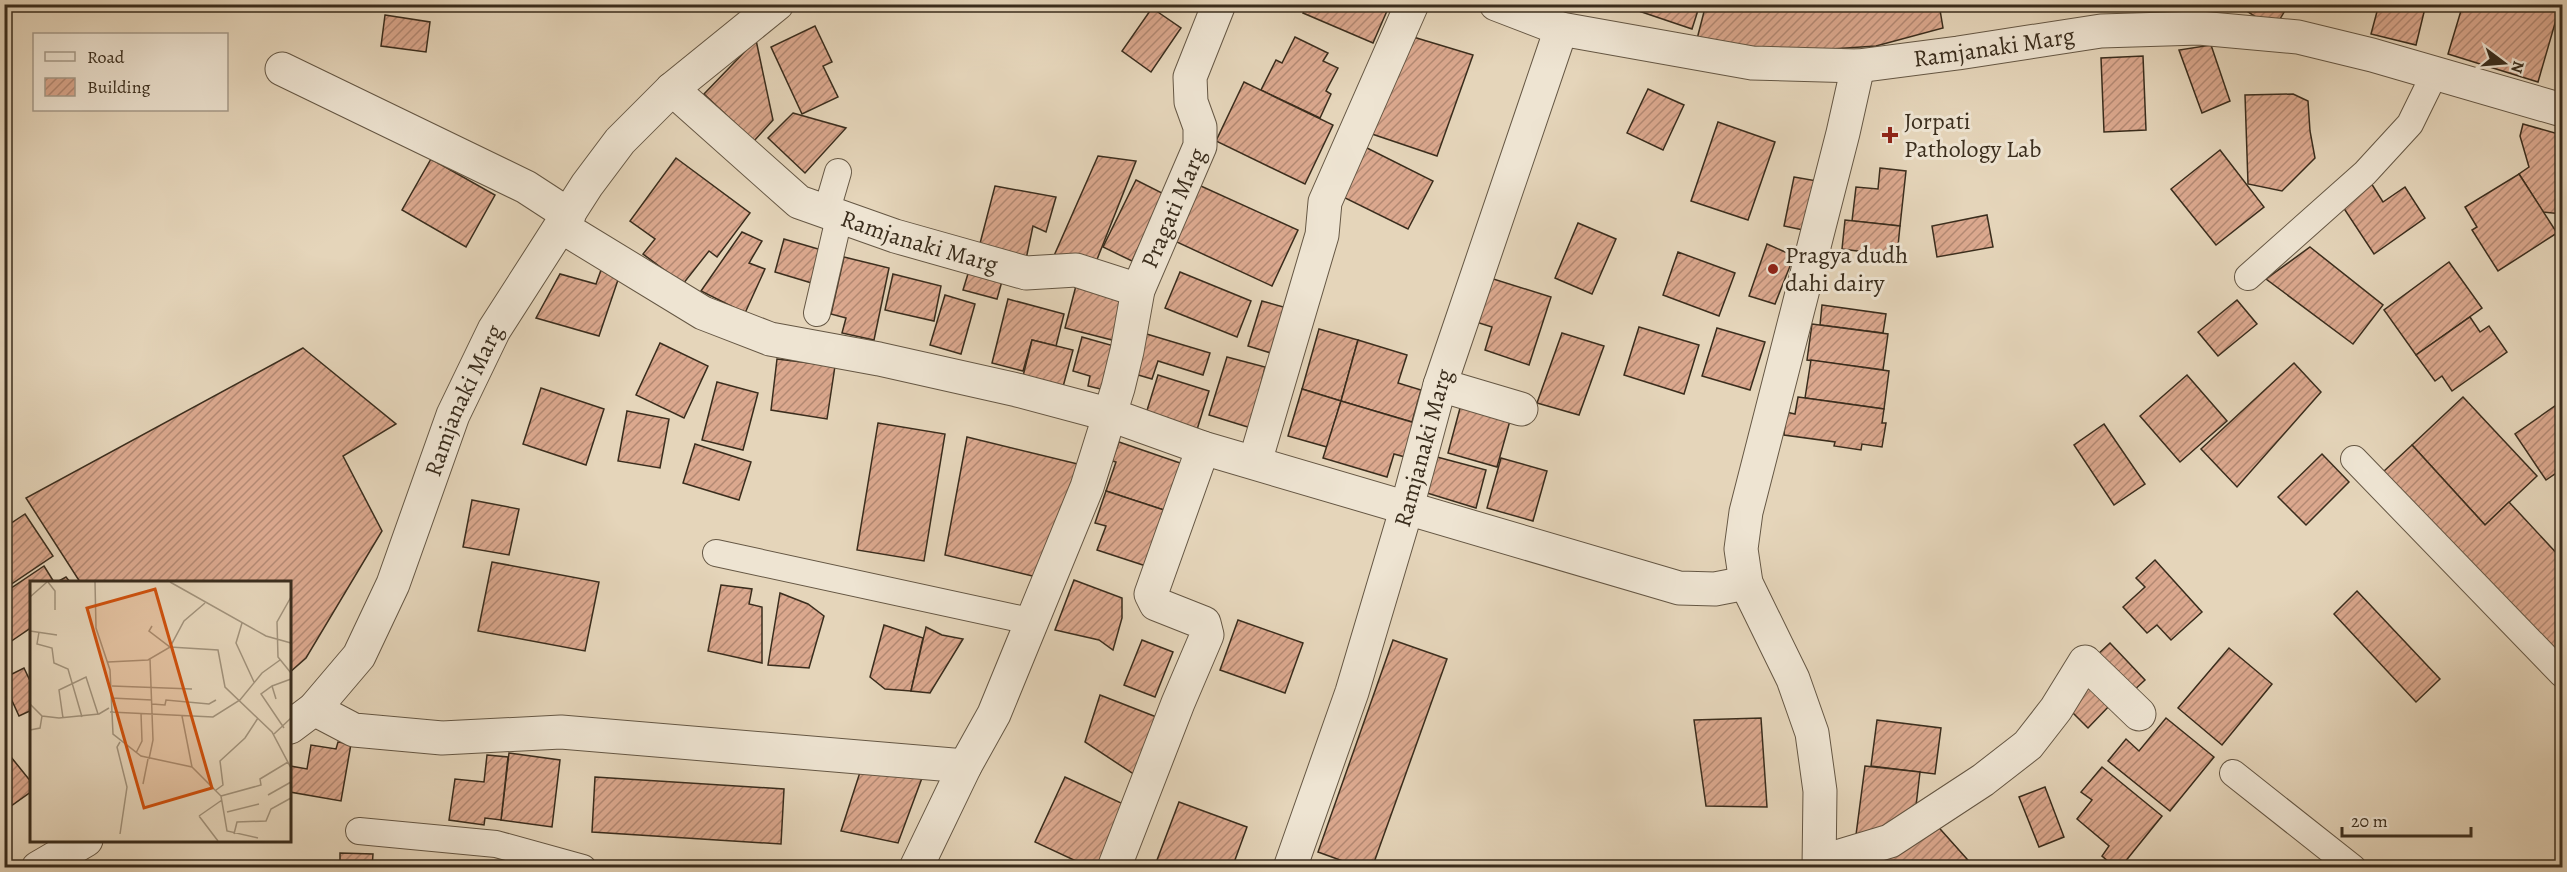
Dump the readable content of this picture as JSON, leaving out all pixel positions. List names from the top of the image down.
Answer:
{
  "streets": {
    "street": ["Ramjanaki Marg", "Pragati Marg"]
  },
  "crossings": [
    ["Ramjanaki Marg", "Pragati Marg"]
  ],
  "places": {
    "health": ["Jorpati Pathology Lab"],
    "other": ["Pragya dudh dahi dairy"]
  },
  "legend": ["Road", "Building"],
  "scale_bar": "20 m",
  "north": "right"
}
